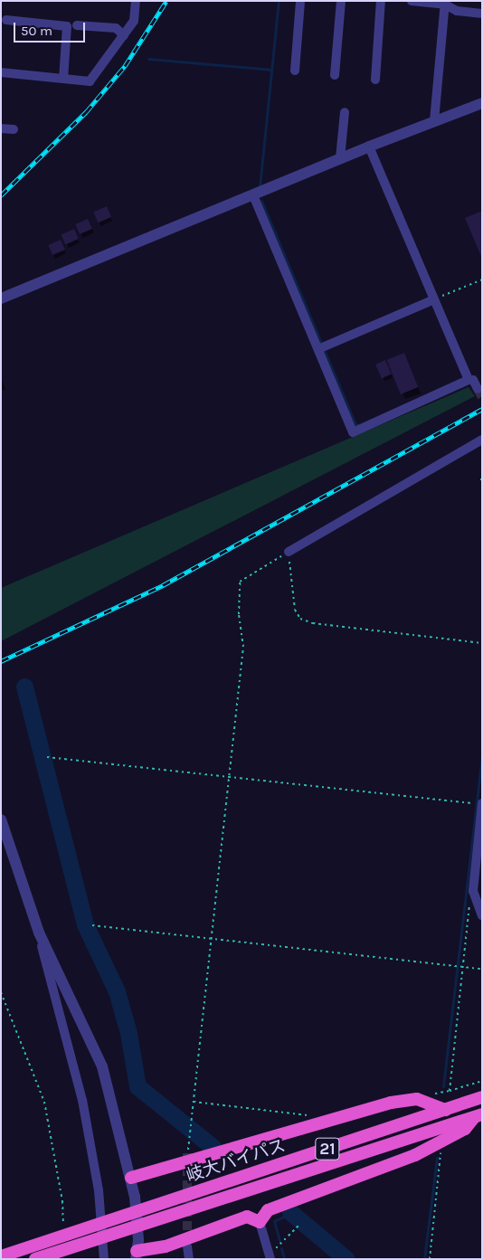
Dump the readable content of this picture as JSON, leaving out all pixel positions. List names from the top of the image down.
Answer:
{
  "streets": {
    "highway": ["21", "岐大バイパス"]
  },
  "scale_bar": "50 m"
}
